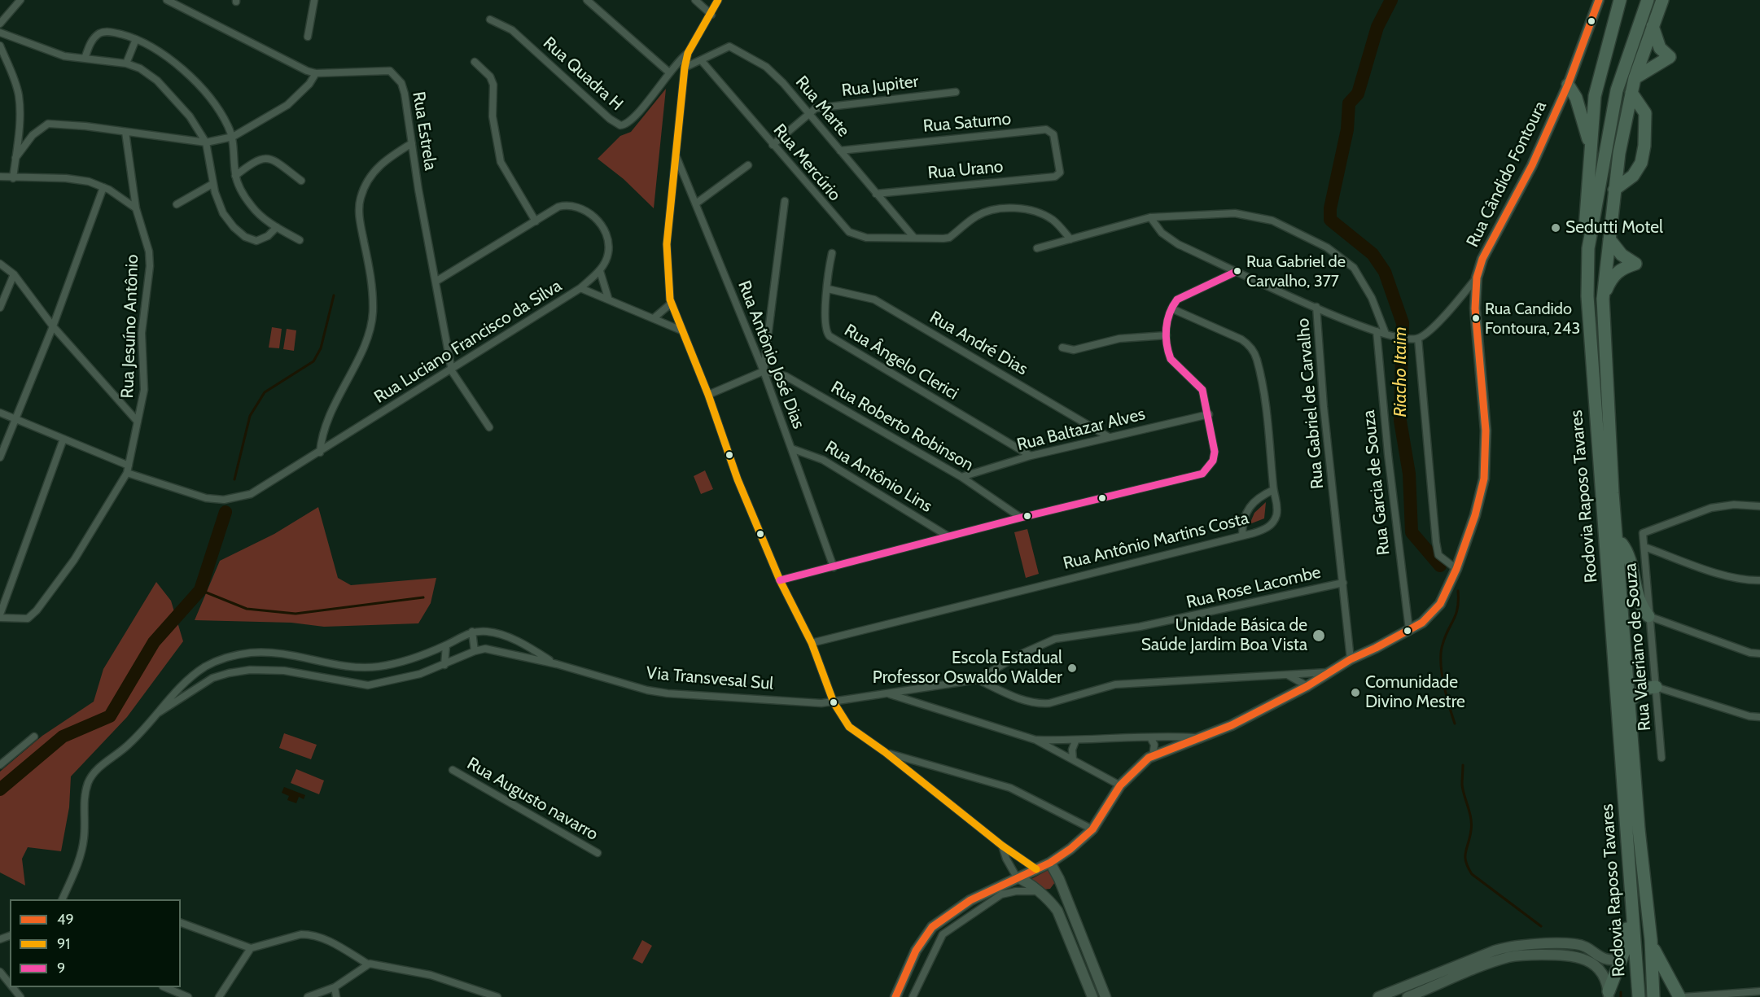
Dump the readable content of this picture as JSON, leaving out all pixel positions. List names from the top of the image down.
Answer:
{
  "streets": {
    "highway": ["Rodovia Raposo Tavares"],
    "main road": ["Rua Cândido Fontoura"],
    "street": [
      "Rua Quadra H",
      "Rua Jupiter",
      "Rua Marte",
      "Rua Saturno",
      "Rua Estrela",
      "Rua Mercúrio",
      "Rua Urano",
      "Rua Jesuíno Antônio",
      "Rua Luciano Francisco da Silva",
      "Rua André Dias",
      "Rua Antônio José Dias",
      "Rua Ângelo Clerici",
      "Rua Gabriel de Carvalho",
      "Rua Roberto Robinson",
      "Rua Baltazar Alves",
      "Rua Antônio Lins",
      "Rua Garcia de Souza",
      "Rua Antônio Martins Costa",
      "Rua Rose Lacombe",
      "Rua Valeriano de Souza",
      "Via Transvesal Sul",
      "Rua Augusto navarro"
    ]
  },
  "crossings": [
    ["Rua Jupiter", "Rua Marte"],
    ["Rua Marte", "Rua Saturno"],
    ["Rua Marte", "Rua Mercúrio"],
    ["Rua Marte", "Rua Urano"],
    ["Rua Saturno", "Rua Urano"],
    ["Rua Estrela", "Rua Luciano Francisco da Silva"],
    ["Rua Cândido Fontoura", "Rua Gabriel de Carvalho"],
    ["Rua Cândido Fontoura", "Rua Garcia de Souza"],
    ["Rua Jesuíno Antônio", "Rua Luciano Francisco da Silva"],
    ["Rua André Dias", "Rua Ângelo Clerici"],
    ["Rua André Dias", "Rua Baltazar Alves"],
    ["Rua Antônio José Dias", "Rua Roberto Robinson"],
    ["Rua Antônio José Dias", "Rua Antônio Lins"],
    ["Rua Ângelo Clerici", "Rua Baltazar Alves"],
    ["Rua Gabriel de Carvalho", "Rua Rose Lacombe"],
    ["Rua Roberto Robinson", "Rua Baltazar Alves"],
    ["Rua Rose Lacombe", "Via Transvesal Sul"]
  ],
  "water": ["Riacho Itaim"],
  "places": [
    "Sedutti Motel",
    "Rua Gabriel de Carvalho, 377",
    "Rua Candido Fontoura, 243",
    "Unidade Básica de Saúde Jardim Boa Vista",
    "Escola Estadual Professor Oswaldo Walder",
    "Comunidade Divino Mestre"
  ],
  "lines": ["transit line 49", "transit line 91", "transit line 9"],
  "legend": ["49", "91", "9"]
}
